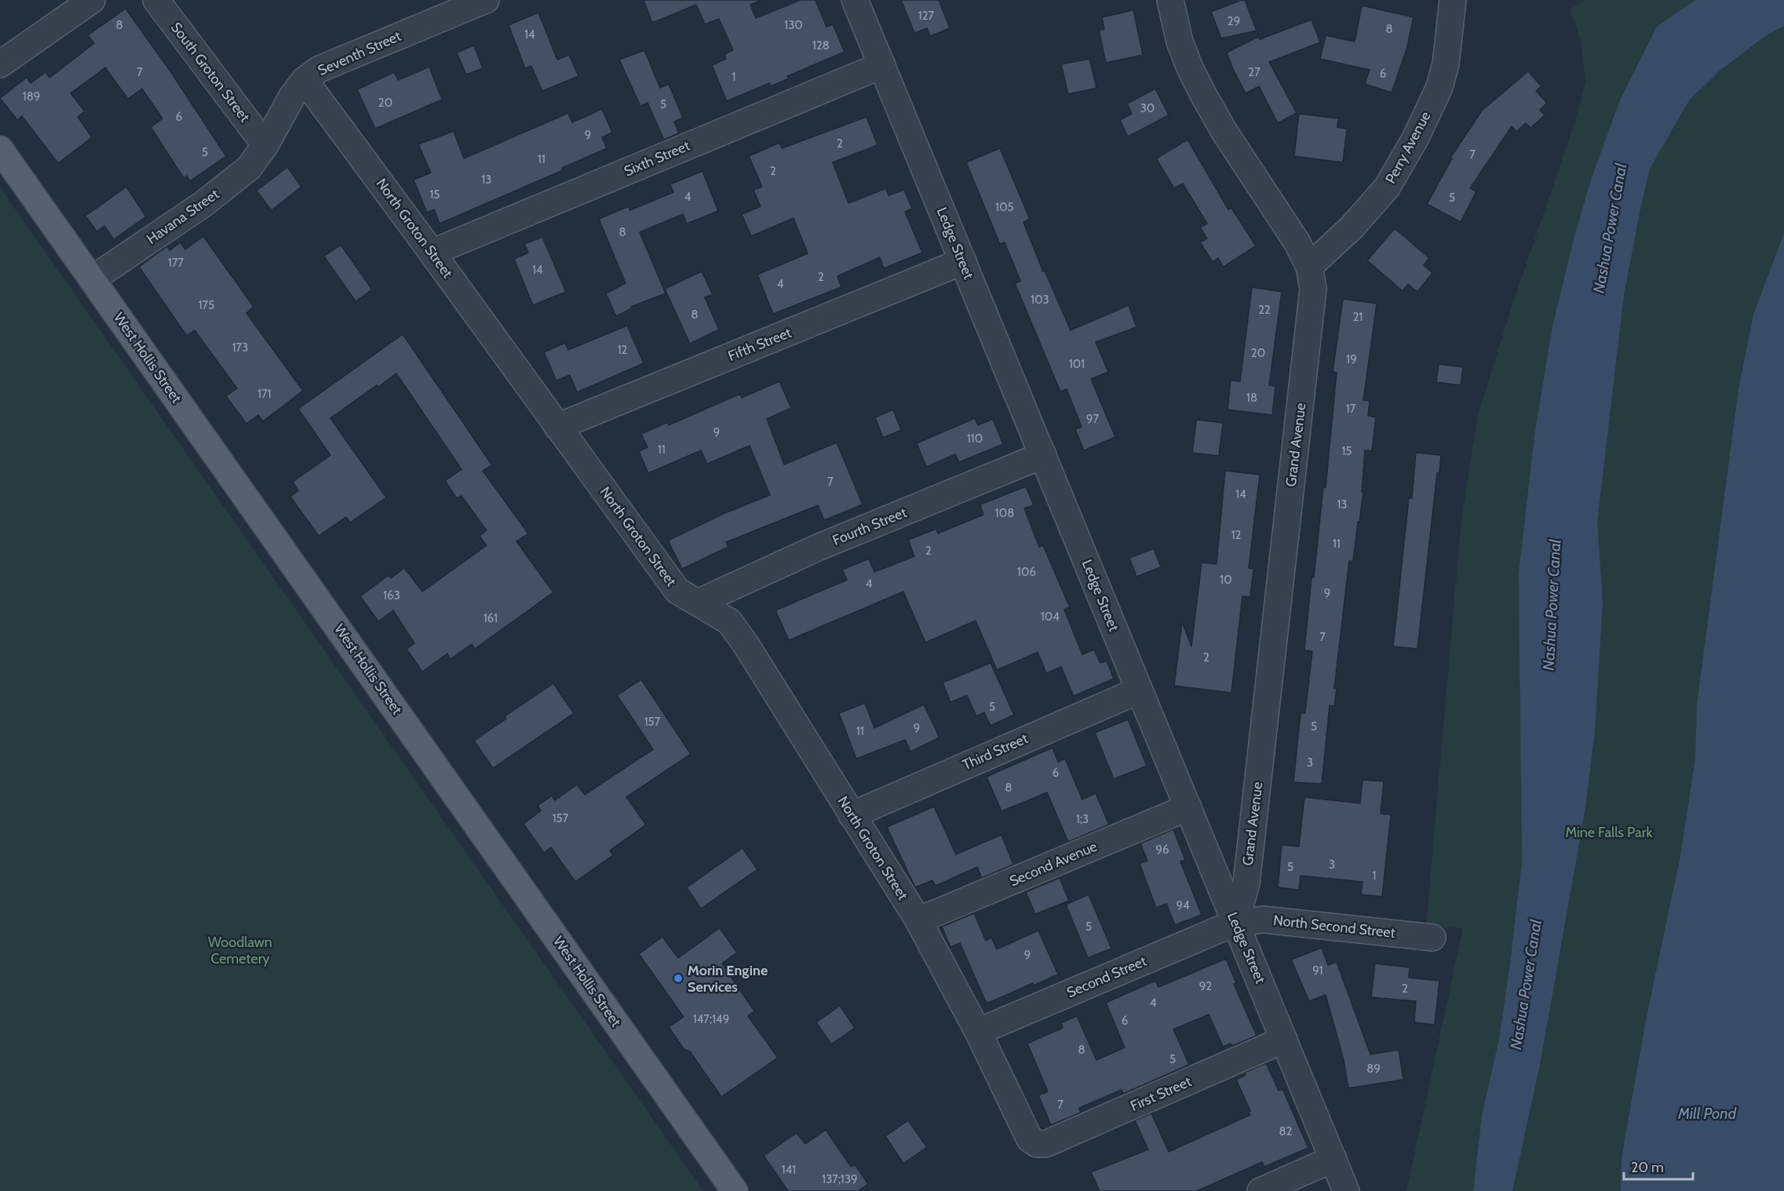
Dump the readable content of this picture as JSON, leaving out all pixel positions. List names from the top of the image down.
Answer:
{
  "streets": {
    "main road": ["West Hollis Street"],
    "street": [
      "Seventh Street",
      "South Groton Street",
      "Perry Avenue",
      "Sixth Street",
      "Havana Street",
      "North Groton Street",
      "Ledge Street",
      "Fifth Street",
      "Grand Avenue",
      "Fourth Street",
      "Third Street",
      "Second Avenue",
      "North Second Street",
      "Second Street",
      "First Street"
    ]
  },
  "crossings": [
    ["Seventh Street", "South Groton Street"],
    ["Seventh Street", "Havana Street"],
    ["Seventh Street", "North Groton Street"],
    ["South Groton Street", "Havana Street"],
    ["Perry Avenue", "Grand Avenue"],
    ["Sixth Street", "North Groton Street"],
    ["Sixth Street", "Ledge Street"],
    ["Havana Street", "West Hollis Street"],
    ["North Groton Street", "Fifth Street"],
    ["North Groton Street", "Fourth Street"],
    ["North Groton Street", "Third Street"],
    ["North Groton Street", "Second Avenue"],
    ["North Groton Street", "Second Street"],
    ["North Groton Street", "First Street"],
    ["Ledge Street", "Fifth Street"],
    ["Ledge Street", "Grand Avenue"],
    ["Ledge Street", "Fourth Street"],
    ["Ledge Street", "Third Street"],
    ["Ledge Street", "Second Avenue"],
    ["Ledge Street", "North Second Street"],
    ["Ledge Street", "Second Street"],
    ["Ledge Street", "First Street"],
    ["Grand Avenue", "North Second Street"],
    ["Grand Avenue", "Second Street"],
    ["North Second Street", "Second Street"]
  ],
  "water": ["Nashua Power Canal", "Mill Pond"],
  "parks": ["Mine Falls Park", "Woodlawn Cemetery"],
  "places": ["Morin Engine Services"],
  "house_numbers": [
    "127",
    "29",
    "8",
    "130",
    "8",
    "14",
    "128",
    "7",
    "27",
    "6",
    "1",
    "189",
    "20",
    "5",
    "30",
    "6",
    "9",
    "2",
    "5",
    "7",
    "11",
    "2",
    "13",
    "15",
    "4",
    "5",
    "105",
    "8",
    "177",
    "14",
    "2",
    "4",
    "103",
    "175",
    "22",
    "8",
    "21",
    "173",
    "12",
    "20",
    "19",
    "101",
    "171",
    "18",
    "17",
    "97",
    "9",
    "110",
    "11",
    "15",
    "7",
    "14",
    "13",
    "108",
    "12",
    "11",
    "2",
    "106",
    "10",
    "4",
    "9",
    "163",
    "104",
    "161",
    "7",
    "2",
    "5",
    "157",
    "5",
    "9",
    "11",
    "3",
    "6",
    "8",
    "157",
    "1;3",
    "96",
    "3",
    "5",
    "1",
    "94",
    "5",
    "9",
    "91",
    "92",
    "2",
    "4",
    "147;149",
    "6",
    "8",
    "5",
    "89",
    "7",
    "82",
    "141",
    "137;139"
  ],
  "scale_bar": "20 m"
}
